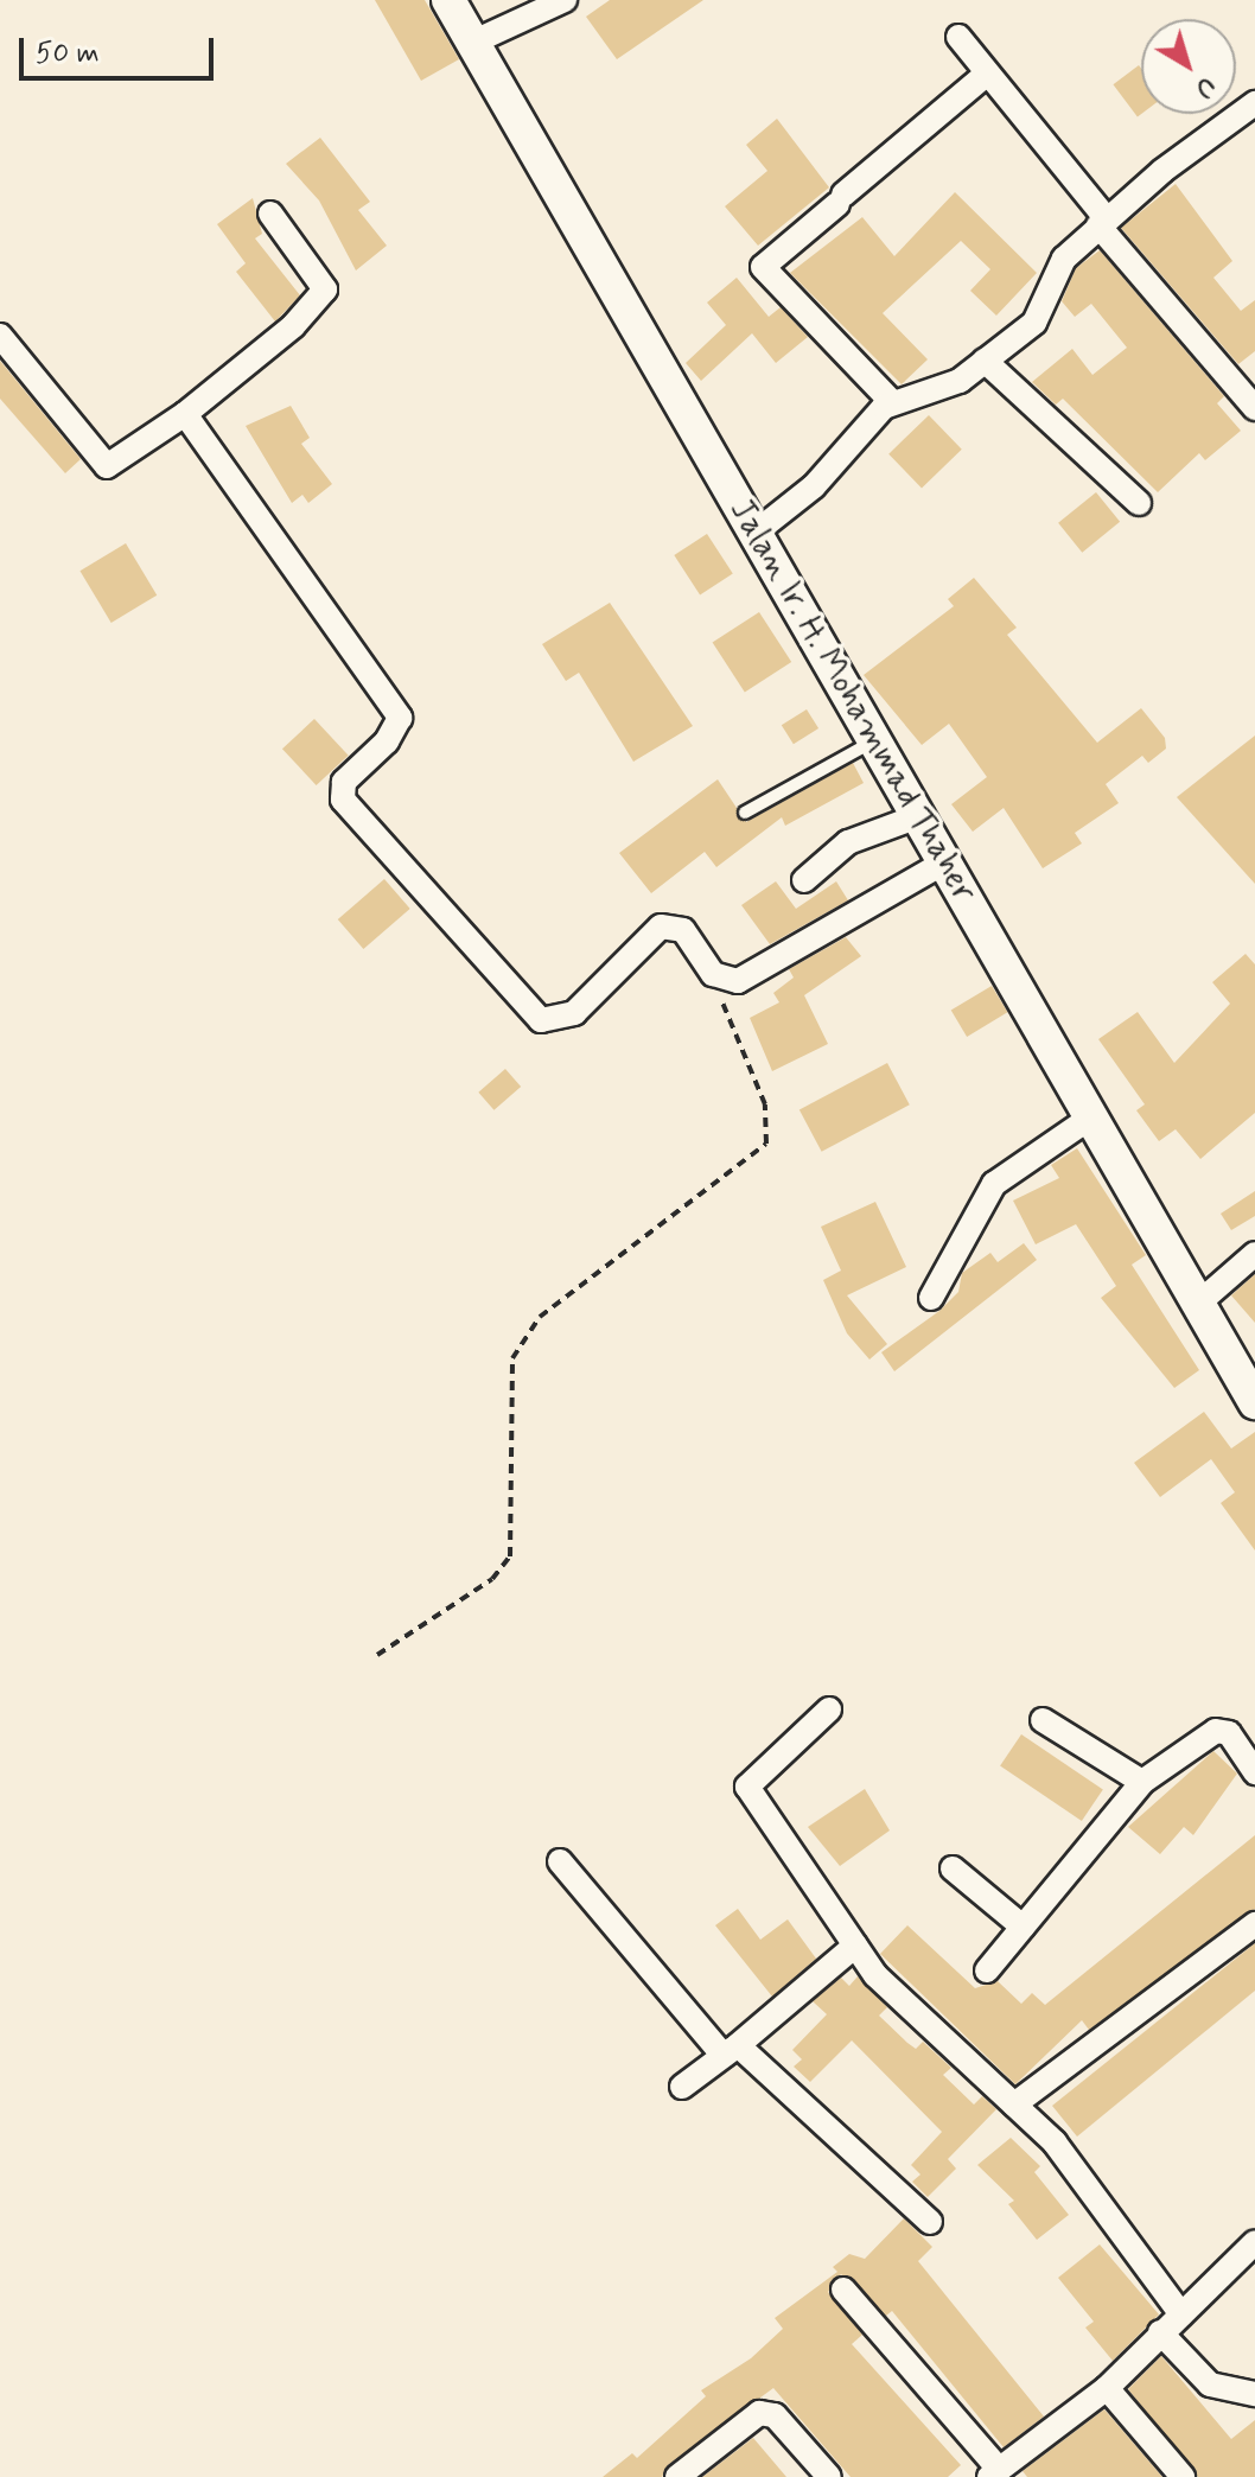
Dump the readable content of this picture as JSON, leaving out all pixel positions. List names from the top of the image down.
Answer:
{
  "streets": {
    "main road": ["Jalan Ir. H. Mohammad Thaher"]
  },
  "scale_bar": "50 m",
  "north": "bottom right"
}
